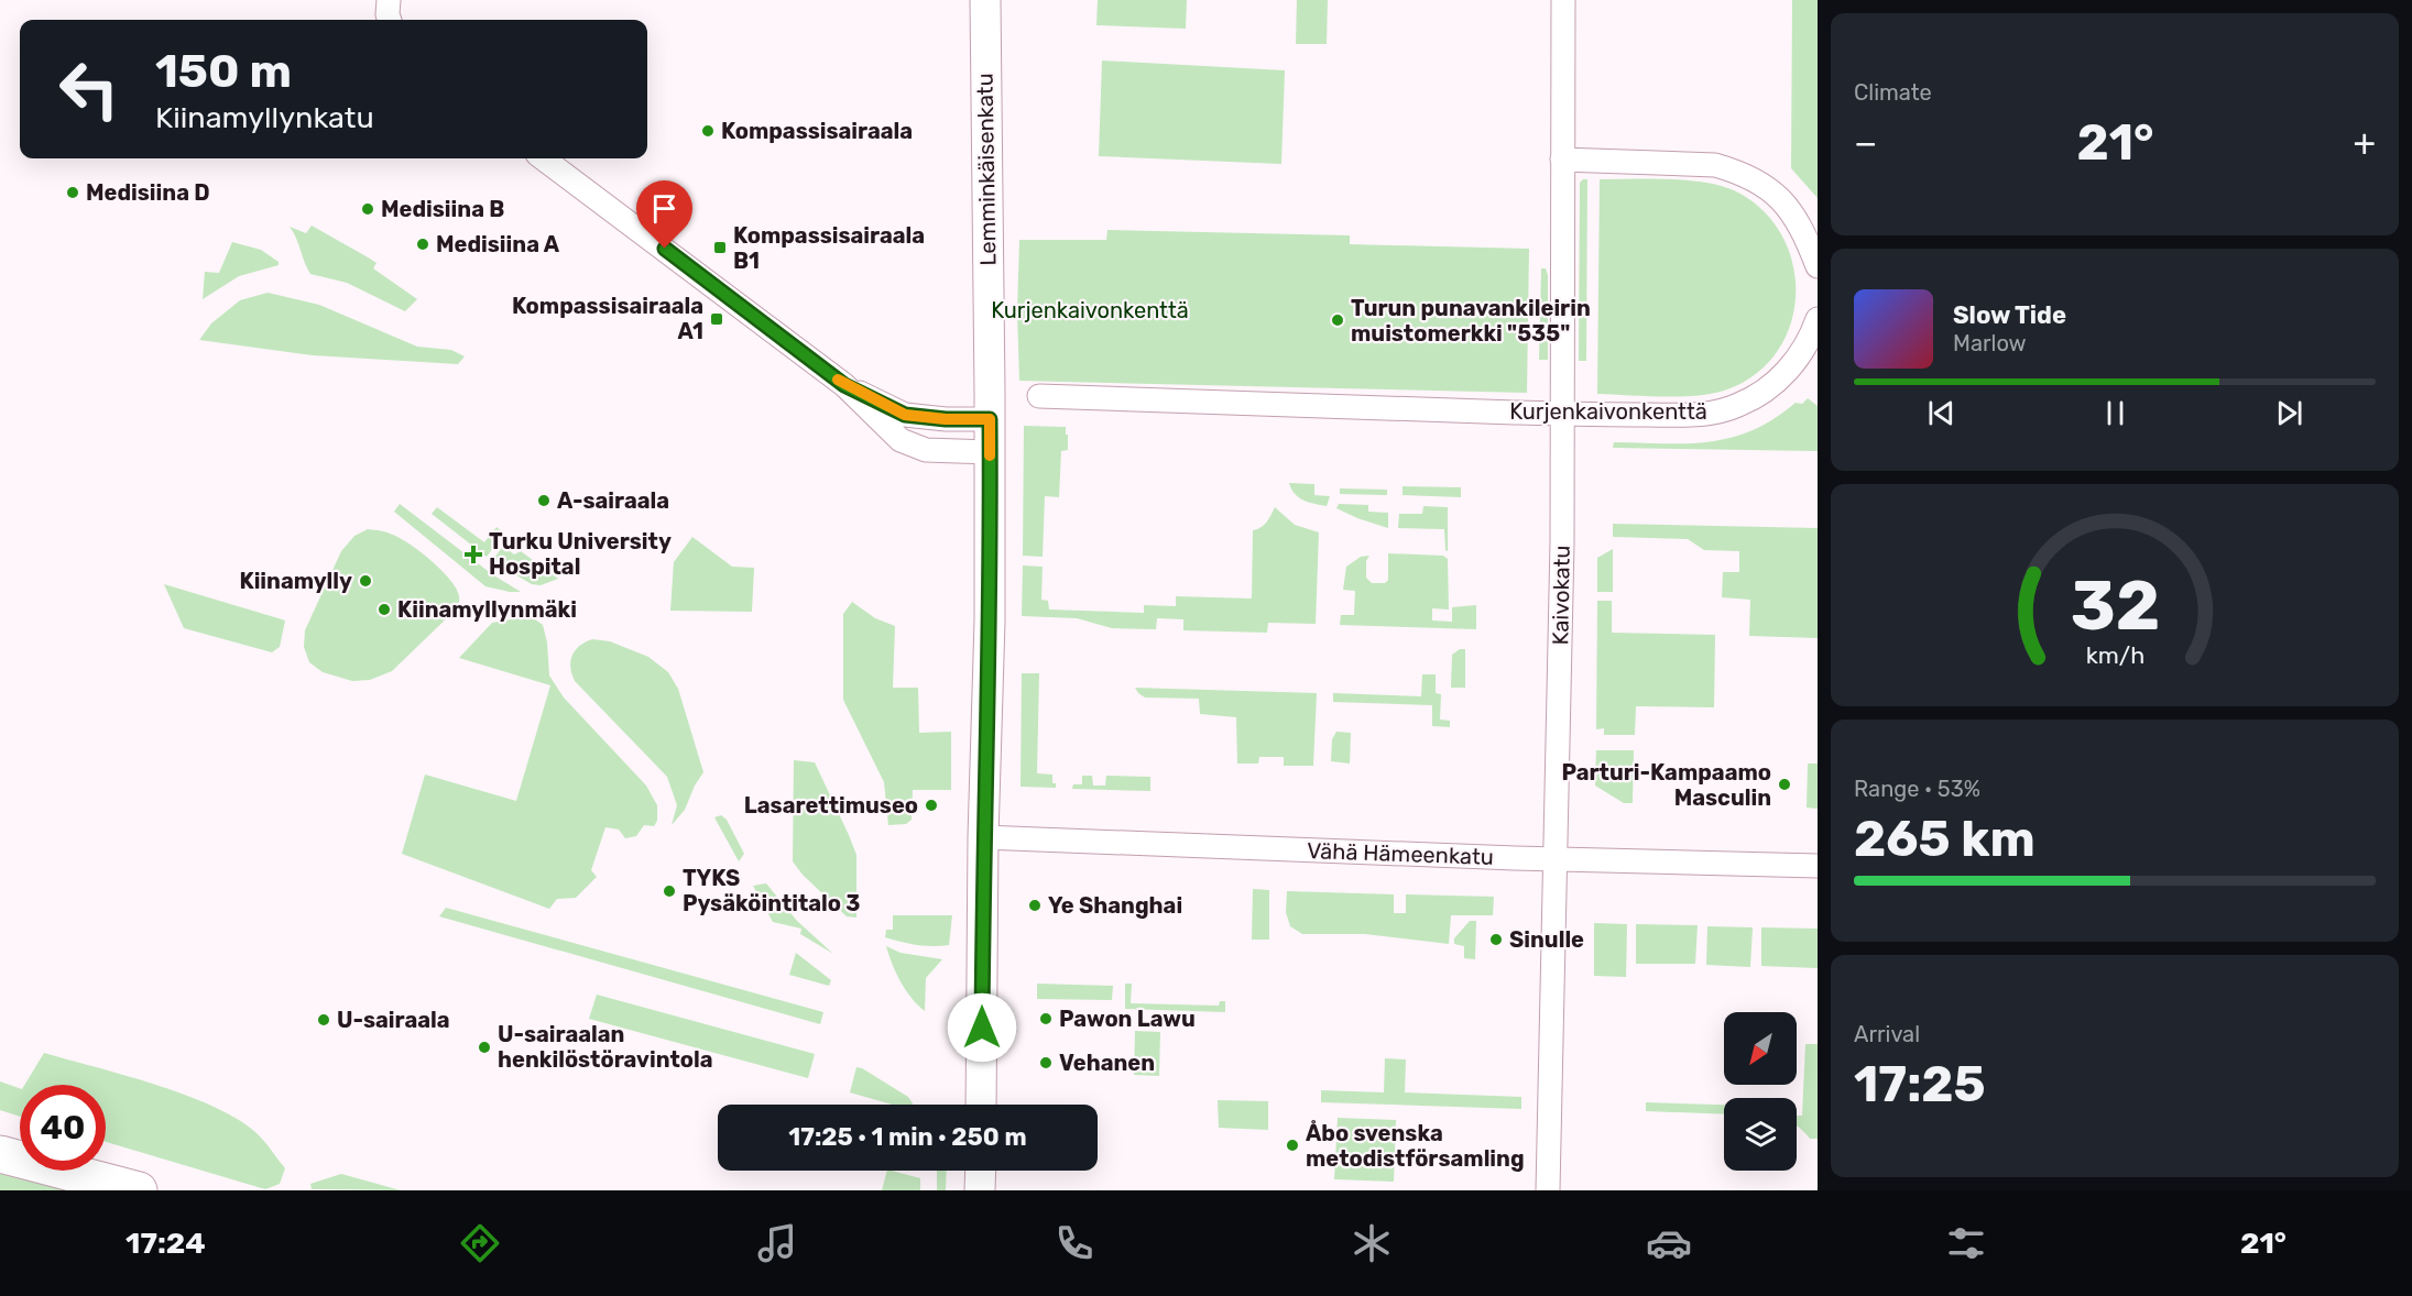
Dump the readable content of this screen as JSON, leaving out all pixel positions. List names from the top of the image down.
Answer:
{
  "streets": {
    "street": [
      "Lemminkäisenkatu",
      "Kurjenkaivonkenttä",
      "Kaivokatu",
      "Vähä Hämeenkatu"
    ]
  },
  "crossings": [
    ["Lemminkäisenkatu", "Vähä Hämeenkatu"],
    ["Kurjenkaivonkenttä", "Kaivokatu"],
    ["Kaivokatu", "Vähä Hämeenkatu"]
  ],
  "parks": ["Kurjenkaivonkenttä"],
  "places": {
    "other": [
      "Kompassisairaala",
      "Medisiina D",
      "Medisiina B",
      "Medisiina A",
      "Turun punavankileirin muistomerkki \"535\"",
      "A-sairaala",
      "Kiinamylly",
      "Kiinamyllynmäki",
      "Parturi-Kampaamo Masculin",
      "Lasarettimuseo",
      "TYKS Pysäköintitalo 3",
      "Ye Shanghai",
      "Sinulle",
      "Pawon Lawu",
      "U-sairaala",
      "U-sairaalan henkilöstöravintola",
      "Vehanen",
      "Åbo svenska metodistförsamling"
    ],
    "transit": ["Kompassisairaala B1", "Kompassisairaala A1"],
    "health": ["Turku University Hospital"]
  },
  "north": "bottom left",
  "page": {
    "tile": [
      "Climate",
      ["Range · 53%", "265 km"],
      ["Arrival", "17:25"]
    ],
    "turn": ["150 m", "Kiinamyllynkatu"],
    "heat": ["−", "21°", "+"],
    "song": ["Slow Tide", "Marlow"],
    "limit": "40",
    "trip": "17:25 · 1 min · 250 m",
    "tabs": ["17:24", "21°"],
    "gauge": ["32", "km/h"]
  }
}
